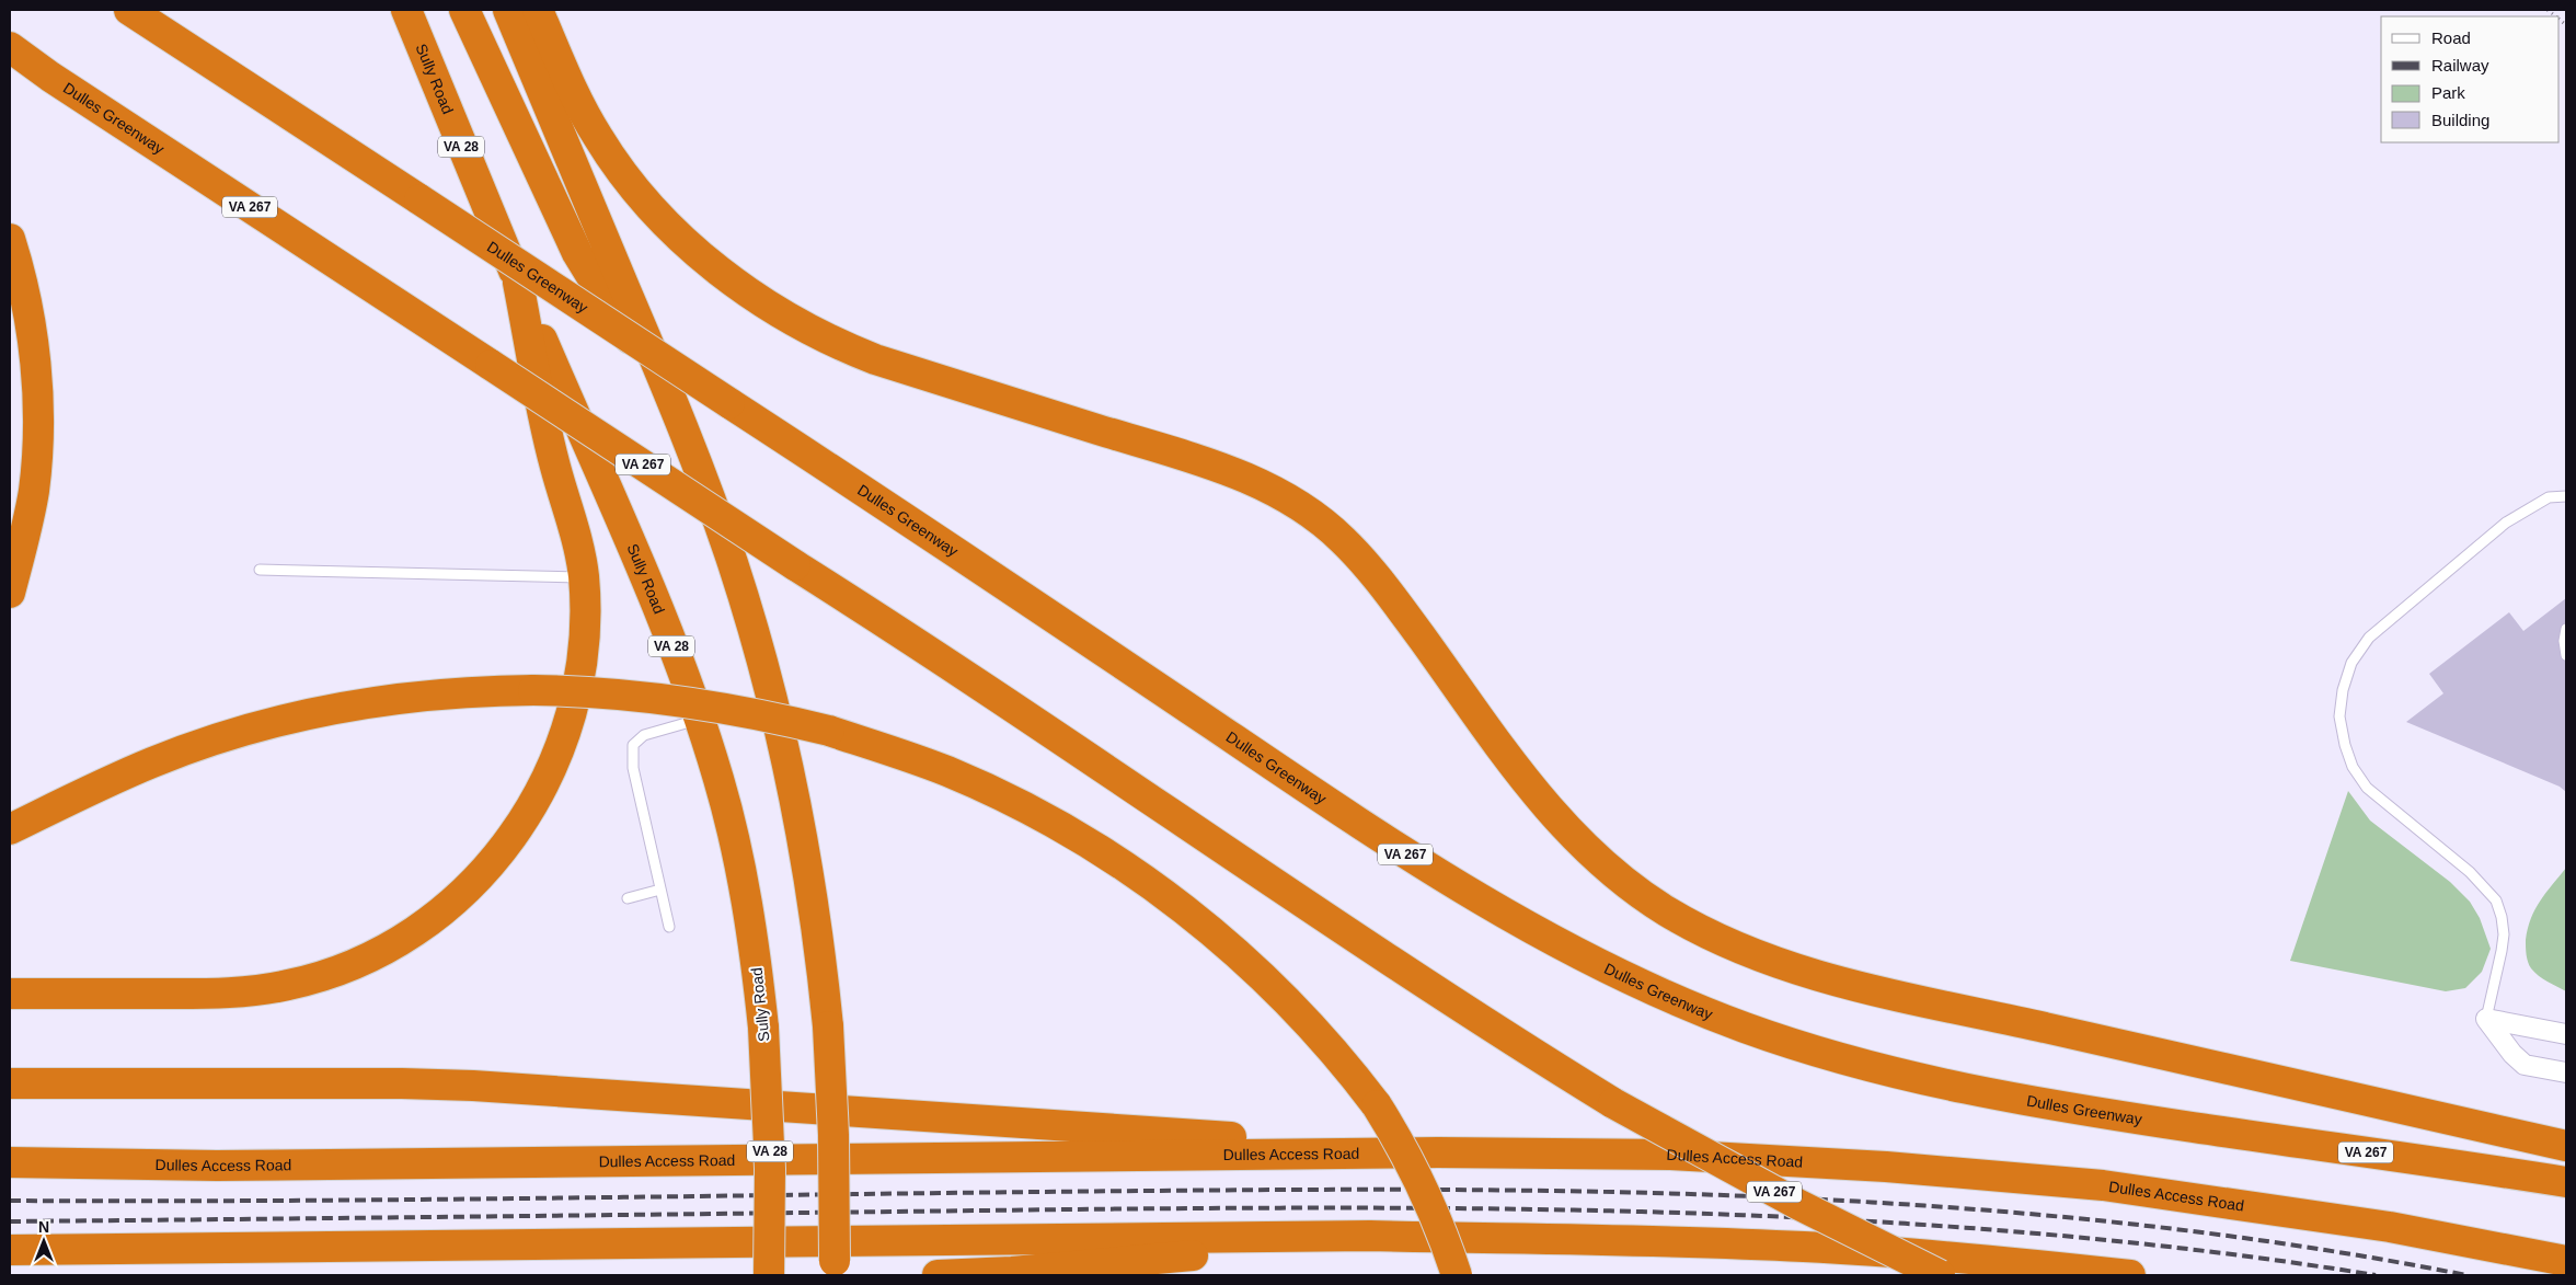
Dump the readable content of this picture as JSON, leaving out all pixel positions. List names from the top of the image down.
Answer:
{
  "streets": {
    "highway": [
      "Sully Road",
      "Dulles Greenway",
      "VA 28",
      "VA 267",
      "Dulles Access Road"
    ]
  },
  "legend": [
    "Road",
    "Railway",
    "Park",
    "Building"
  ],
  "north": "top"
}
